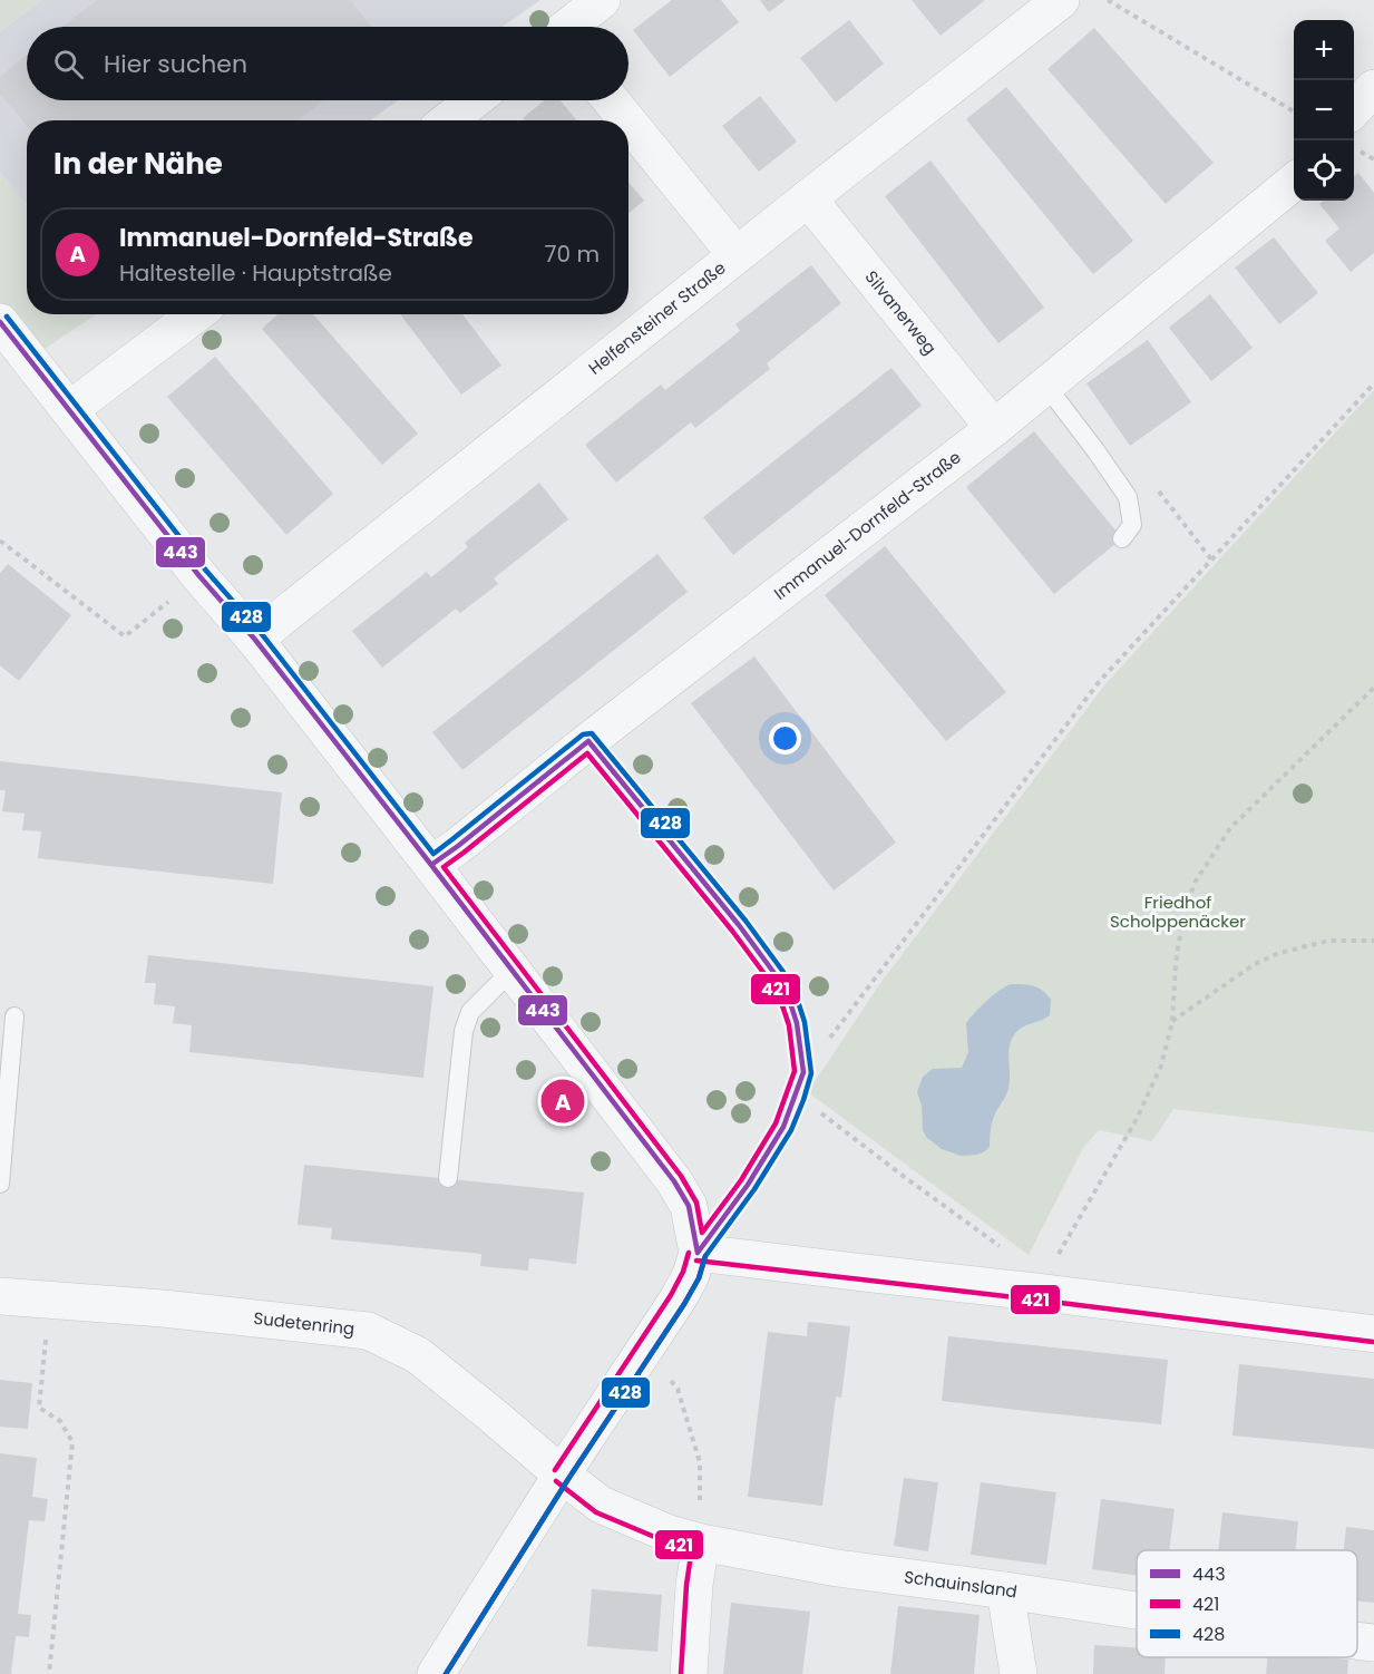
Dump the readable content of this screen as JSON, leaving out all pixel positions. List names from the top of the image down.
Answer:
{
  "streets": {
    "street": [
      "Silvanerweg",
      "Helfensteiner Straße",
      "Immanuel-Dornfeld-Straße",
      "Sudetenring",
      "Schauinsland"
    ]
  },
  "crossings": [
    ["Silvanerweg", "Helfensteiner Straße"],
    ["Silvanerweg", "Immanuel-Dornfeld-Straße"],
    ["Sudetenring", "Schauinsland"]
  ],
  "parks": ["Friedhof Scholppenäcker"],
  "lines": ["transit line 428", "transit line 443", "transit line 421"],
  "legend": ["443", "421", "428"],
  "page": {
    "map_buttons": ["+", "−"],
    "search": "Hier suchen",
    "heading": "In der Nähe",
    "list": [
      {
        "mark": "A",
        "name": "Immanuel-Dornfeld-Straße",
        "note": "Haltestelle · Hauptstraße",
        "value": "70 m"
      }
    ],
    "pins": "A"
  }
}
